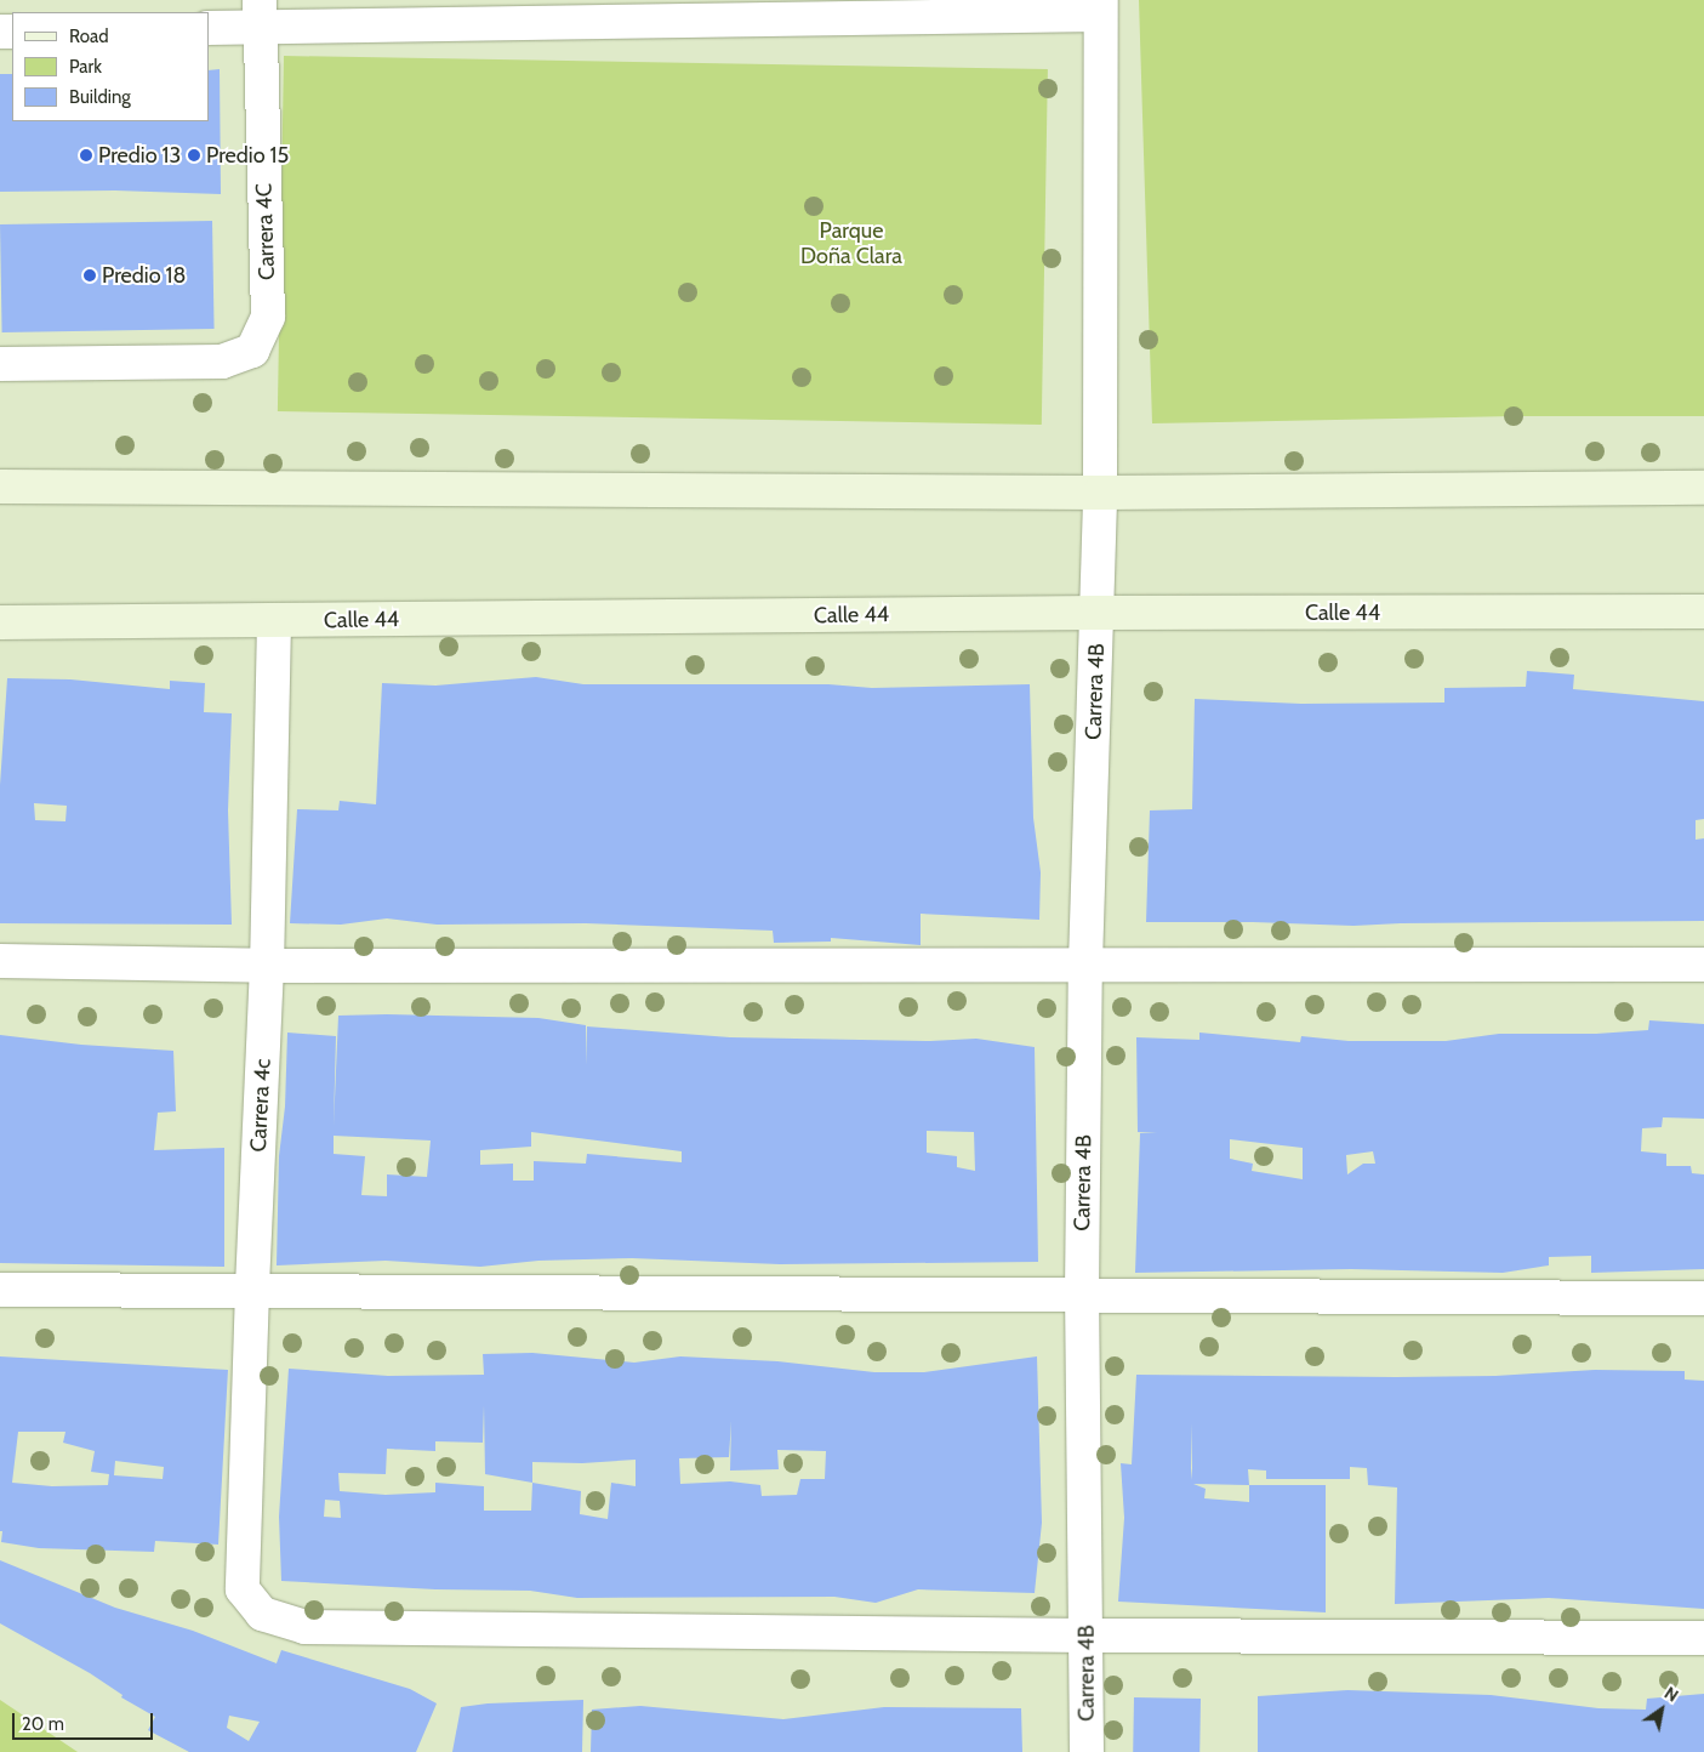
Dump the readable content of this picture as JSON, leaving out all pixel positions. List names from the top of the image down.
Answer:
{
  "streets": {
    "main road": ["Calle 44"],
    "street": ["Carrera 4C", "Carrera 4B", "Carrera 4c"]
  },
  "crossings": [
    ["Calle 44", "Carrera 4B"],
    ["Calle 44", "Carrera 4c"],
    ["Carrera 4B", "Carrera 4c"]
  ],
  "parks": ["Parque Doña Clara"],
  "places": ["Predio 13", "Predio 15", "Predio 18"],
  "legend": ["Road", "Park", "Building"],
  "scale_bar": "20 m",
  "north": "top right"
}
